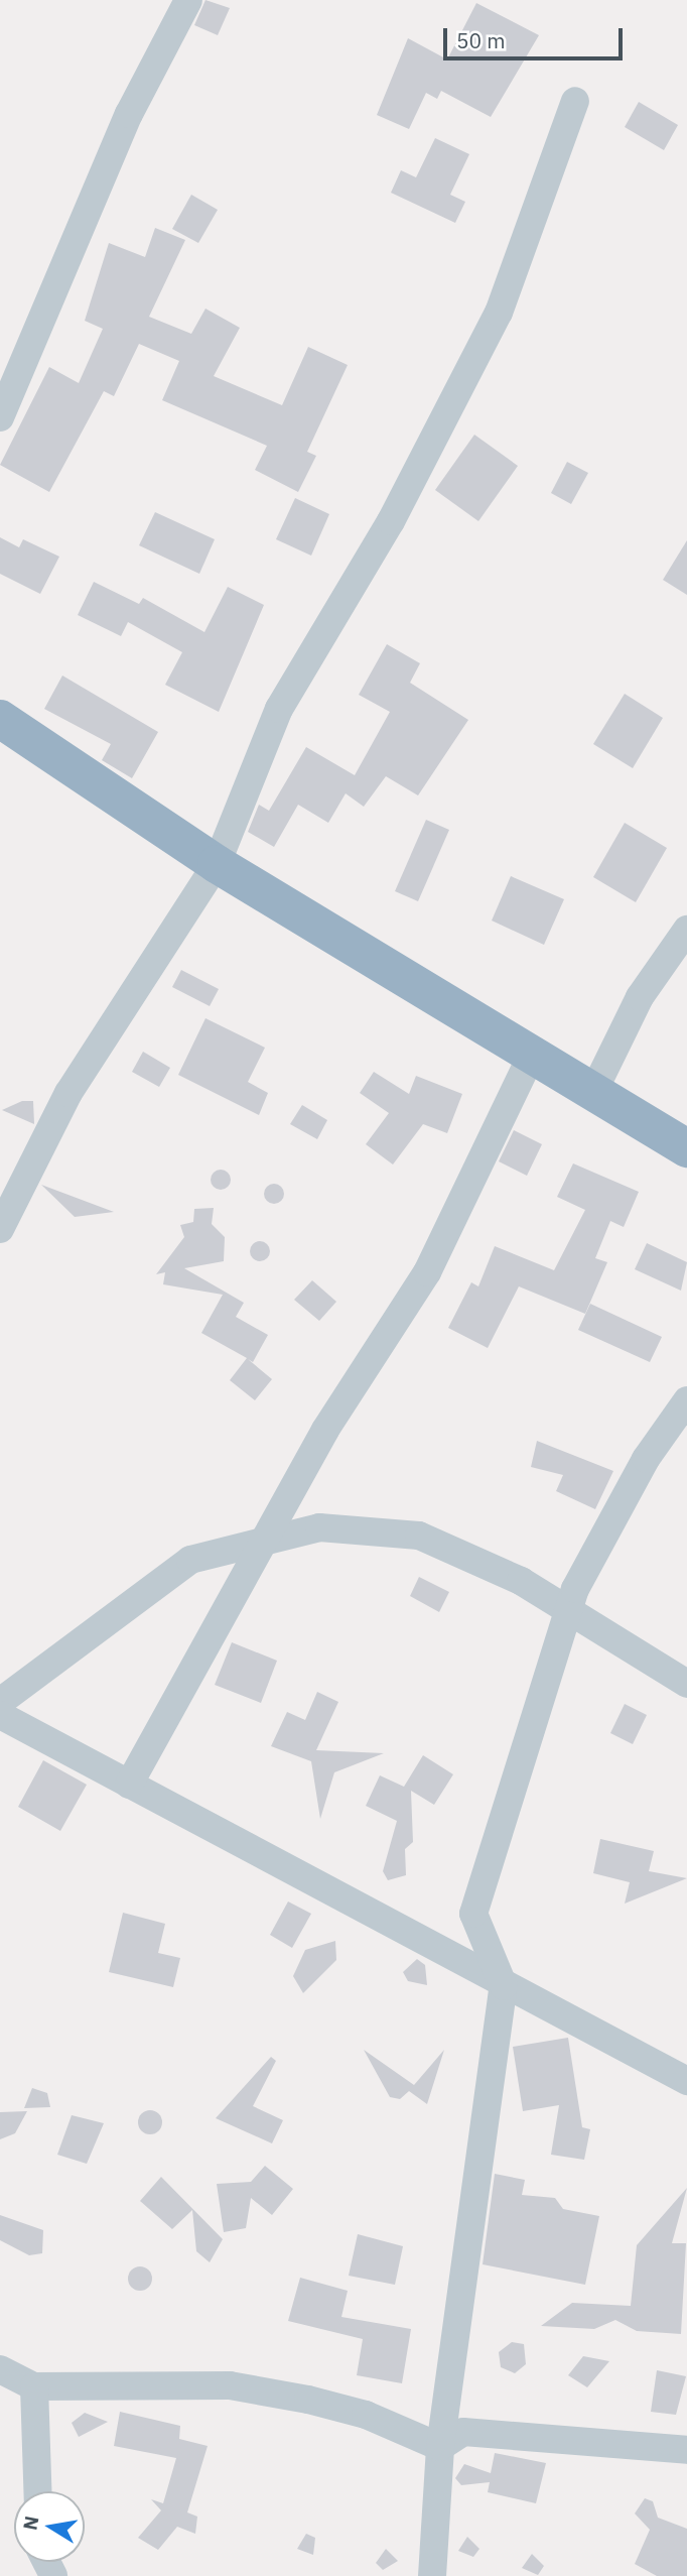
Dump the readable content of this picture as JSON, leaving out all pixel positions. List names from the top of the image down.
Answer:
{
  "scale_bar": "50 m",
  "north": "left"
}
